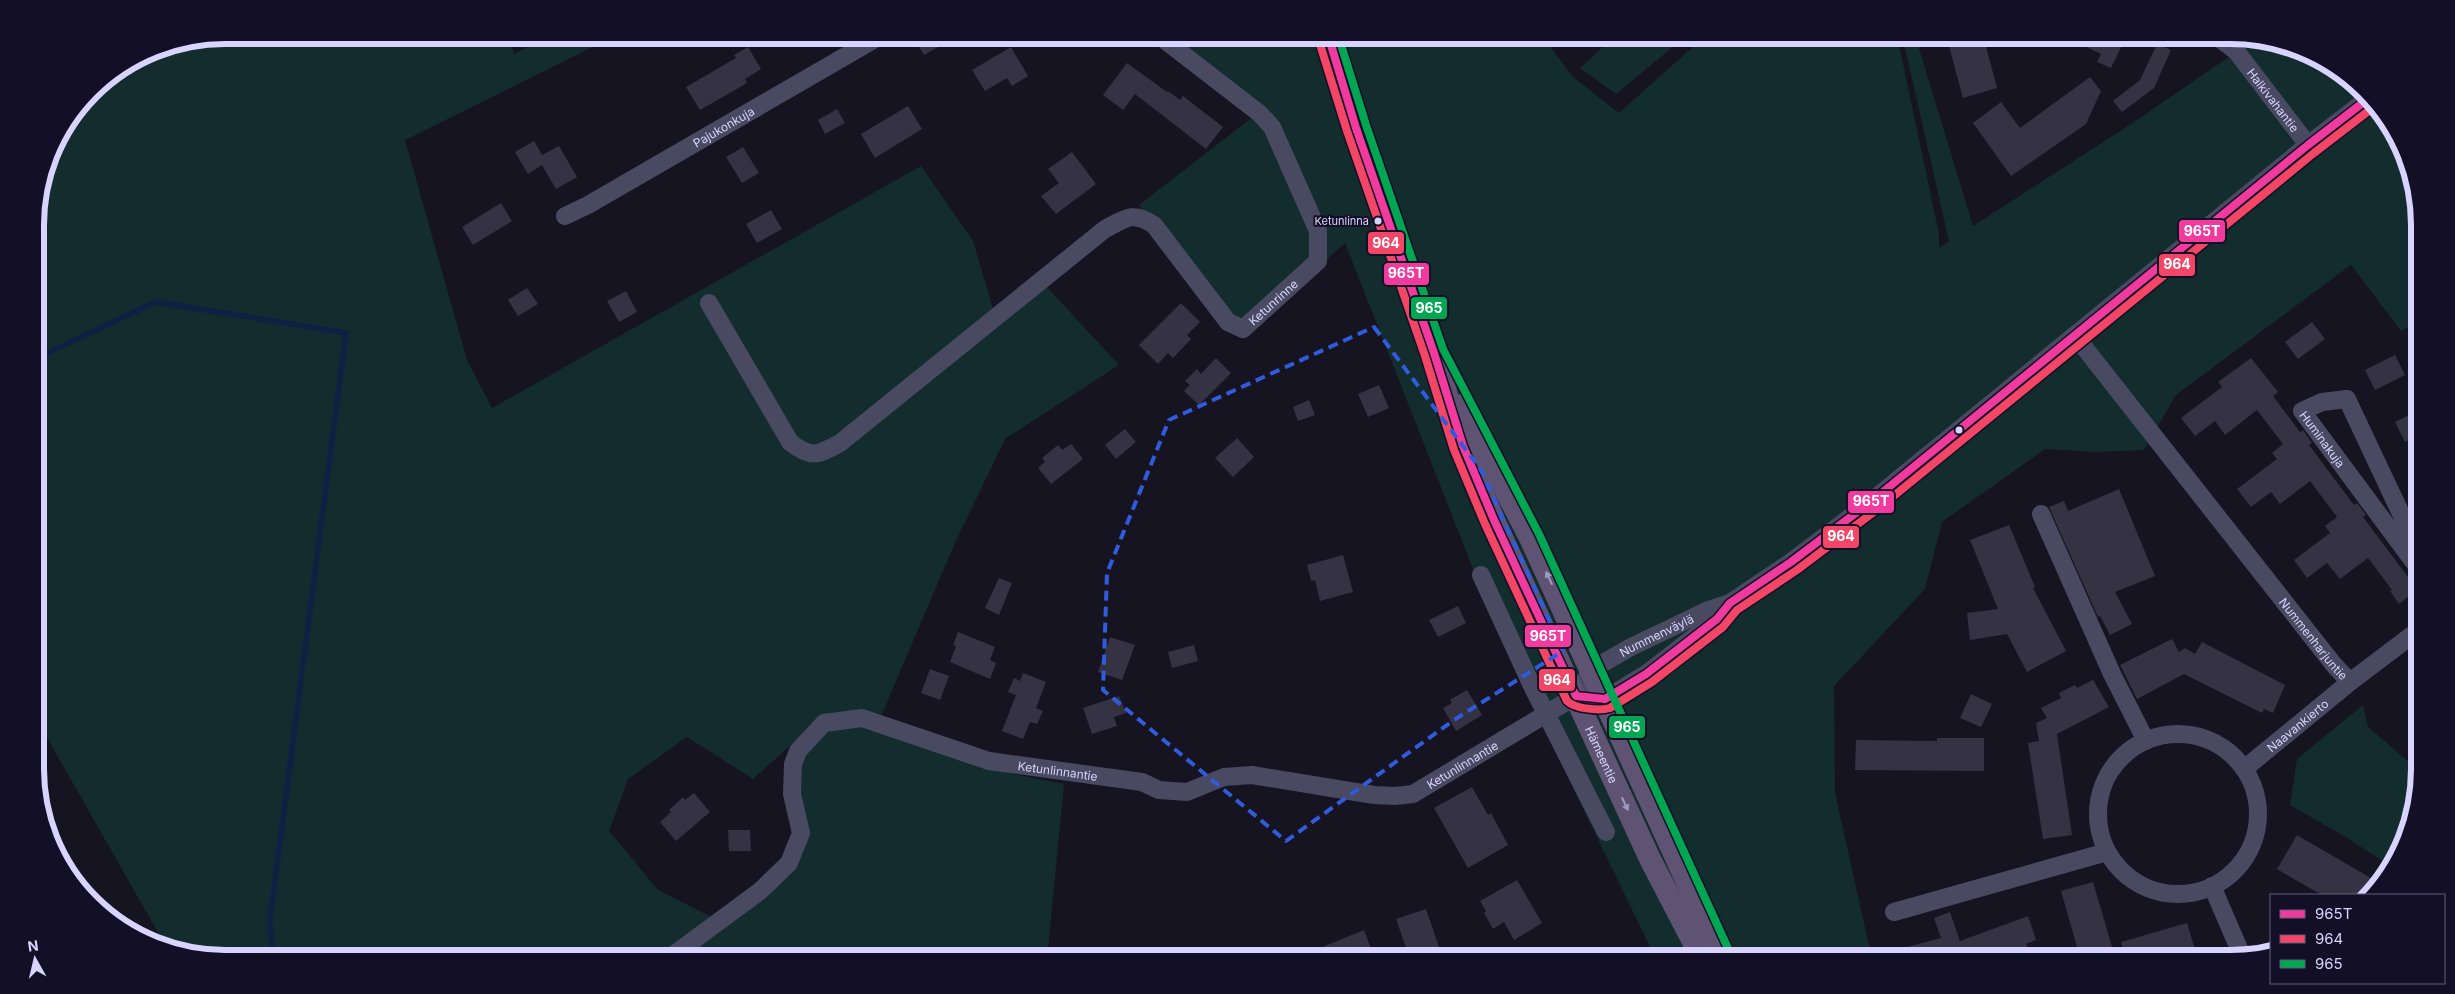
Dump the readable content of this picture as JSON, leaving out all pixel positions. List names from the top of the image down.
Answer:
{
  "streets": {
    "main road": ["Hämeentie"],
    "street": [
      "Halkivahantie",
      "Pajukonkuja",
      "Ketunrinne",
      "Huminakuja",
      "Nummenväylä",
      "Nummenharjuntie",
      "Naavankierto",
      "Ketunlinnantie"
    ]
  },
  "crossings": [
    ["Halkivahantie", "Nummenväylä"],
    ["Nummenväylä", "Nummenharjuntie"],
    ["Nummenväylä", "Hämeentie"],
    ["Nummenväylä", "Ketunlinnantie"],
    ["Nummenharjuntie", "Naavankierto"],
    ["Hämeentie", "Ketunlinnantie"]
  ],
  "places": ["Ketunlinna"],
  "lines": ["transit line 965T", "transit line 964", "transit line 965"],
  "legend": ["965T", "964", "965"],
  "north": "top"
}
